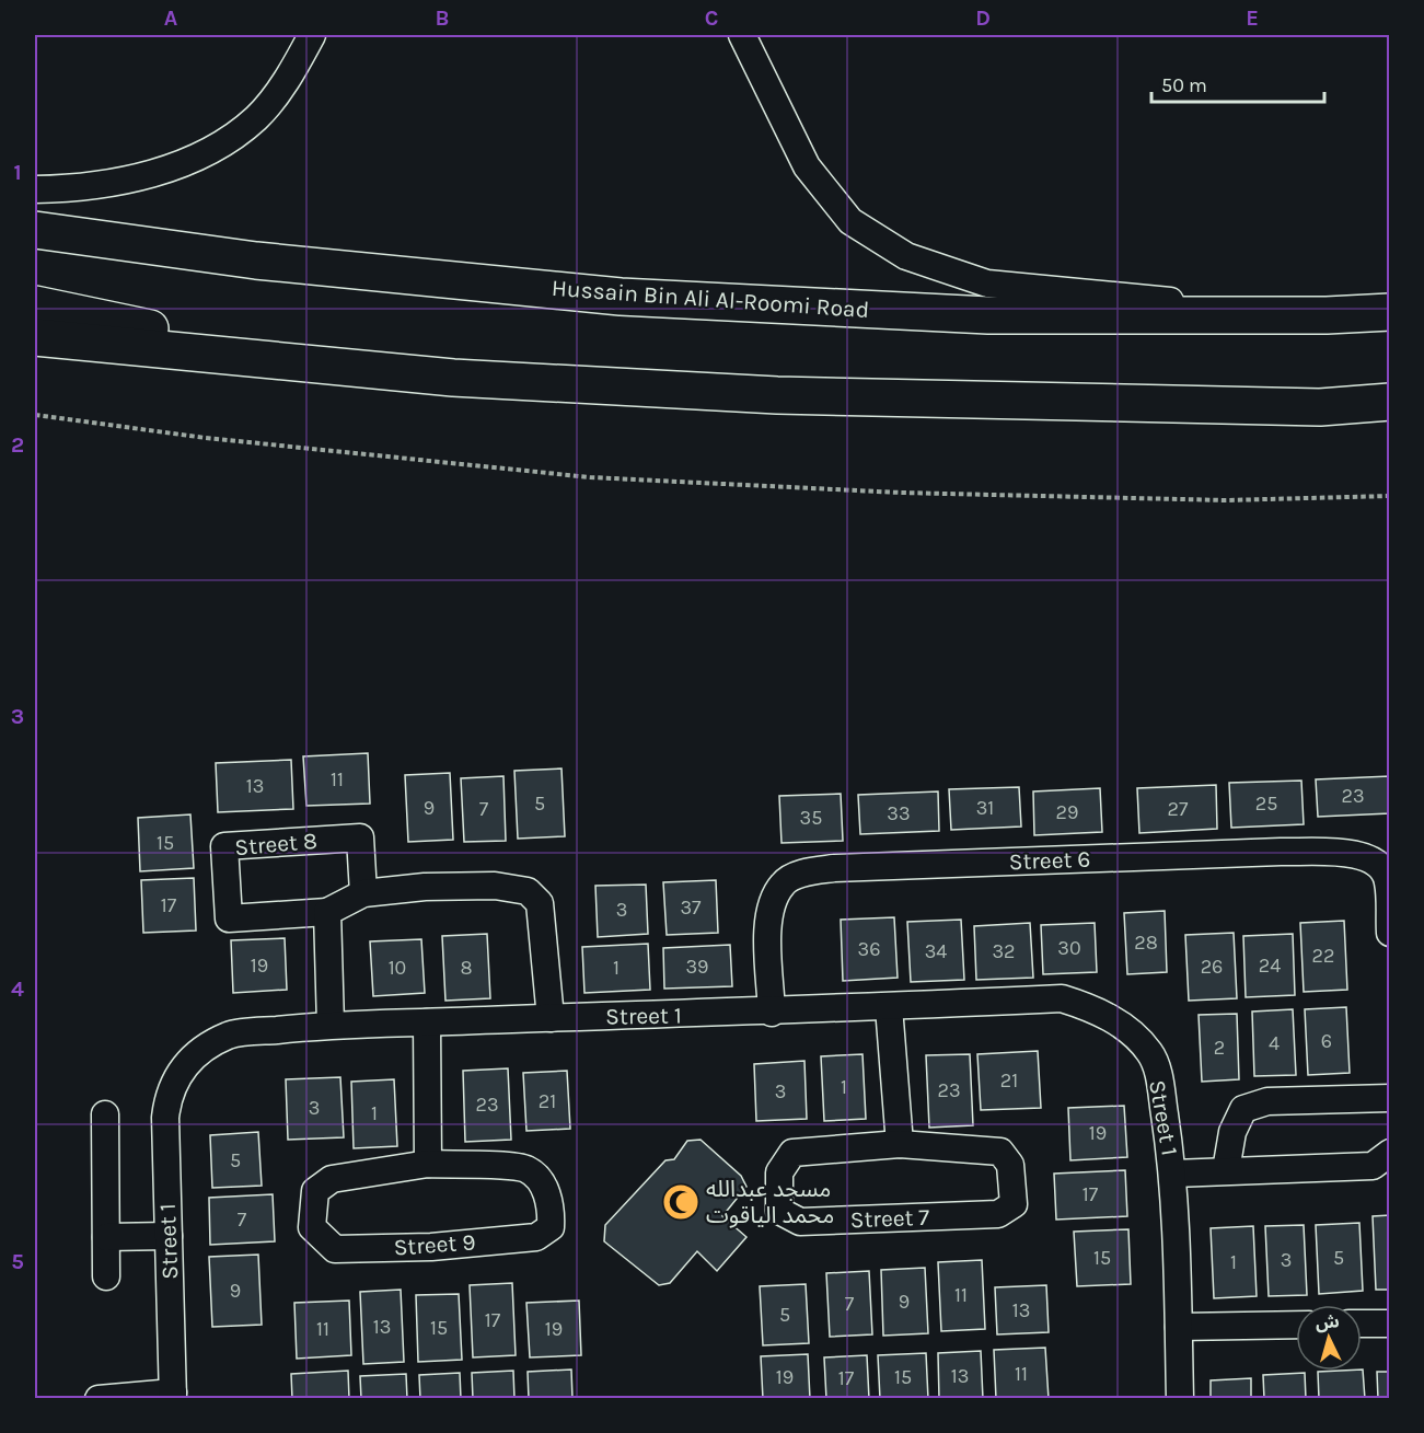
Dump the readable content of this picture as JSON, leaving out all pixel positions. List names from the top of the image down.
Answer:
{
  "streets": {
    "highway": ["Hussain Bin Ali Al-Roomi Road"],
    "street": [
      "Street 8",
      "Street 6",
      "Street 1",
      "Street 7",
      "Street 9"
    ]
  },
  "crossings": [
    ["Street 8", "Street 1"],
    ["Street 6", "Street 1"]
  ],
  "places": {
    "mosque": ["مسجد عبدالله محمد الياقوت"]
  },
  "house_numbers": [
    "11",
    "13",
    "23",
    "5",
    "25",
    "9",
    "31",
    "7",
    "27",
    "29",
    "33",
    "35",
    "15",
    "17",
    "37",
    "3",
    "28",
    "30",
    "36",
    "34",
    "32",
    "22",
    "19",
    "24",
    "39",
    "26",
    "10",
    "8",
    "1",
    "6",
    "4",
    "2",
    "21",
    "1",
    "23",
    "3",
    "21",
    "23",
    "3",
    "1",
    "19",
    "5",
    "17",
    "7",
    "15",
    "5",
    "3",
    "1",
    "9",
    "11",
    "9",
    "7",
    "13",
    "5",
    "17",
    "13",
    "15",
    "11",
    "19",
    "11",
    "13",
    "19",
    "15",
    "17"
  ],
  "scale_bar": "50 m",
  "north": "top",
  "grid": {
    "columns": [
      "A",
      "B",
      "C",
      "D",
      "E"
    ],
    "rows": [
      "1",
      "2",
      "3",
      "4",
      "5"
    ]
  }
}
